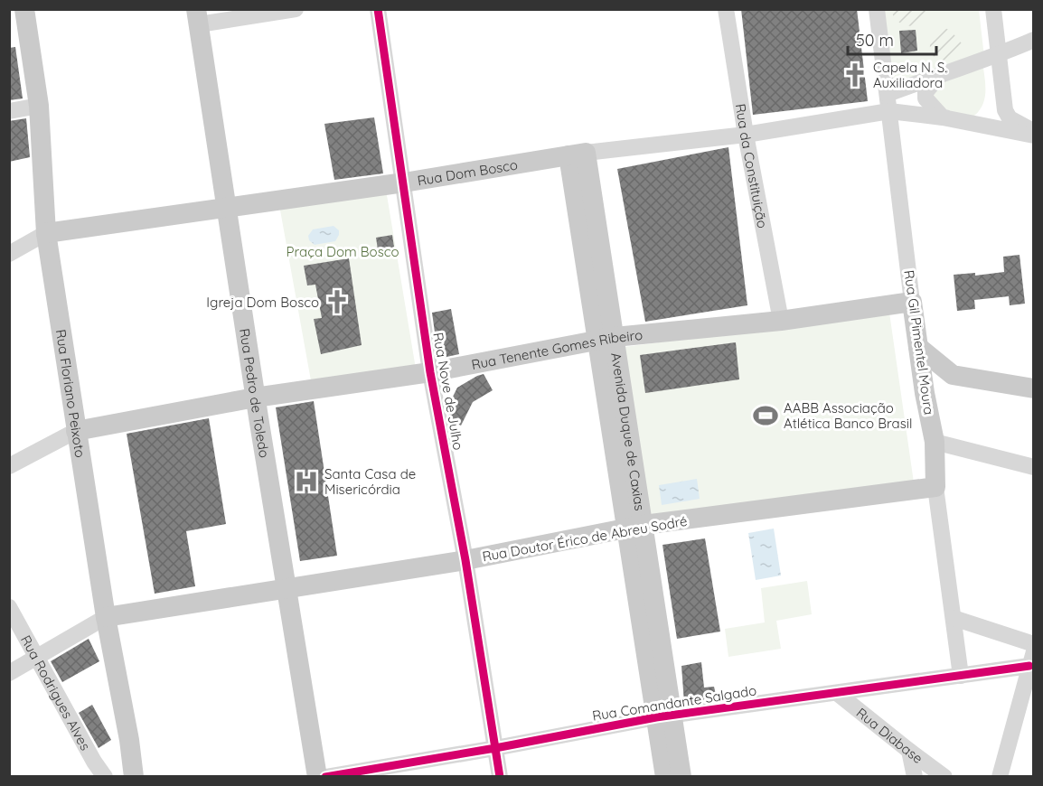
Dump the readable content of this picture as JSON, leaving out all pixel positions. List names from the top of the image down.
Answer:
{
  "streets": {
    "main road": [
      "Rua Dom Bosco",
      "Rua Gil Pimentel Moura",
      "Rua Tenente Gomes Ribeiro",
      "Rua Pedro de Toledo",
      "Rua Floriano Peixoto",
      "Avenida Duque de Caxias",
      "Rua Doutor Érico de Abreu Sodré"
    ],
    "street": [
      "Rua da Constituição",
      "Rua Nove de Julho",
      "Rua Rodrigues Alves",
      "Rua Comandante Salgado",
      "Rua Diabase"
    ]
  },
  "crossings": [
    ["Rua da Constituição", "Rua Dom Bosco"],
    ["Rua da Constituição", "Rua Tenente Gomes Ribeiro"],
    ["Rua Dom Bosco", "Rua Gil Pimentel Moura"],
    ["Rua Dom Bosco", "Rua Nove de Julho"],
    ["Rua Dom Bosco", "Rua Pedro de Toledo"],
    ["Rua Dom Bosco", "Rua Floriano Peixoto"],
    ["Rua Dom Bosco", "Avenida Duque de Caxias"],
    ["Rua Gil Pimentel Moura", "Rua Tenente Gomes Ribeiro"],
    ["Rua Gil Pimentel Moura", "Rua Doutor Érico de Abreu Sodré"],
    ["Rua Gil Pimentel Moura", "Rua Comandante Salgado"],
    ["Rua Tenente Gomes Ribeiro", "Rua Nove de Julho"],
    ["Rua Tenente Gomes Ribeiro", "Rua Pedro de Toledo"],
    ["Rua Tenente Gomes Ribeiro", "Rua Floriano Peixoto"],
    ["Rua Tenente Gomes Ribeiro", "Avenida Duque de Caxias"],
    ["Rua Nove de Julho", "Rua Doutor Érico de Abreu Sodré"],
    ["Rua Nove de Julho", "Rua Comandante Salgado"],
    ["Rua Pedro de Toledo", "Rua Doutor Érico de Abreu Sodré"],
    ["Rua Floriano Peixoto", "Rua Doutor Érico de Abreu Sodré"],
    ["Avenida Duque de Caxias", "Rua Doutor Érico de Abreu Sodré"],
    ["Avenida Duque de Caxias", "Rua Comandante Salgado"],
    ["Rua Comandante Salgado", "Rua Diabase"]
  ],
  "parks": ["Praça Dom Bosco"],
  "places": {
    "church": ["Capela N. S. Auxiliadora", "Igreja Dom Bosco"],
    "sports": ["AABB Associação Atlética Banco Brasil"],
    "hospital": ["Santa Casa de Misericórdia"]
  },
  "scale_bar": "50 m"
}
